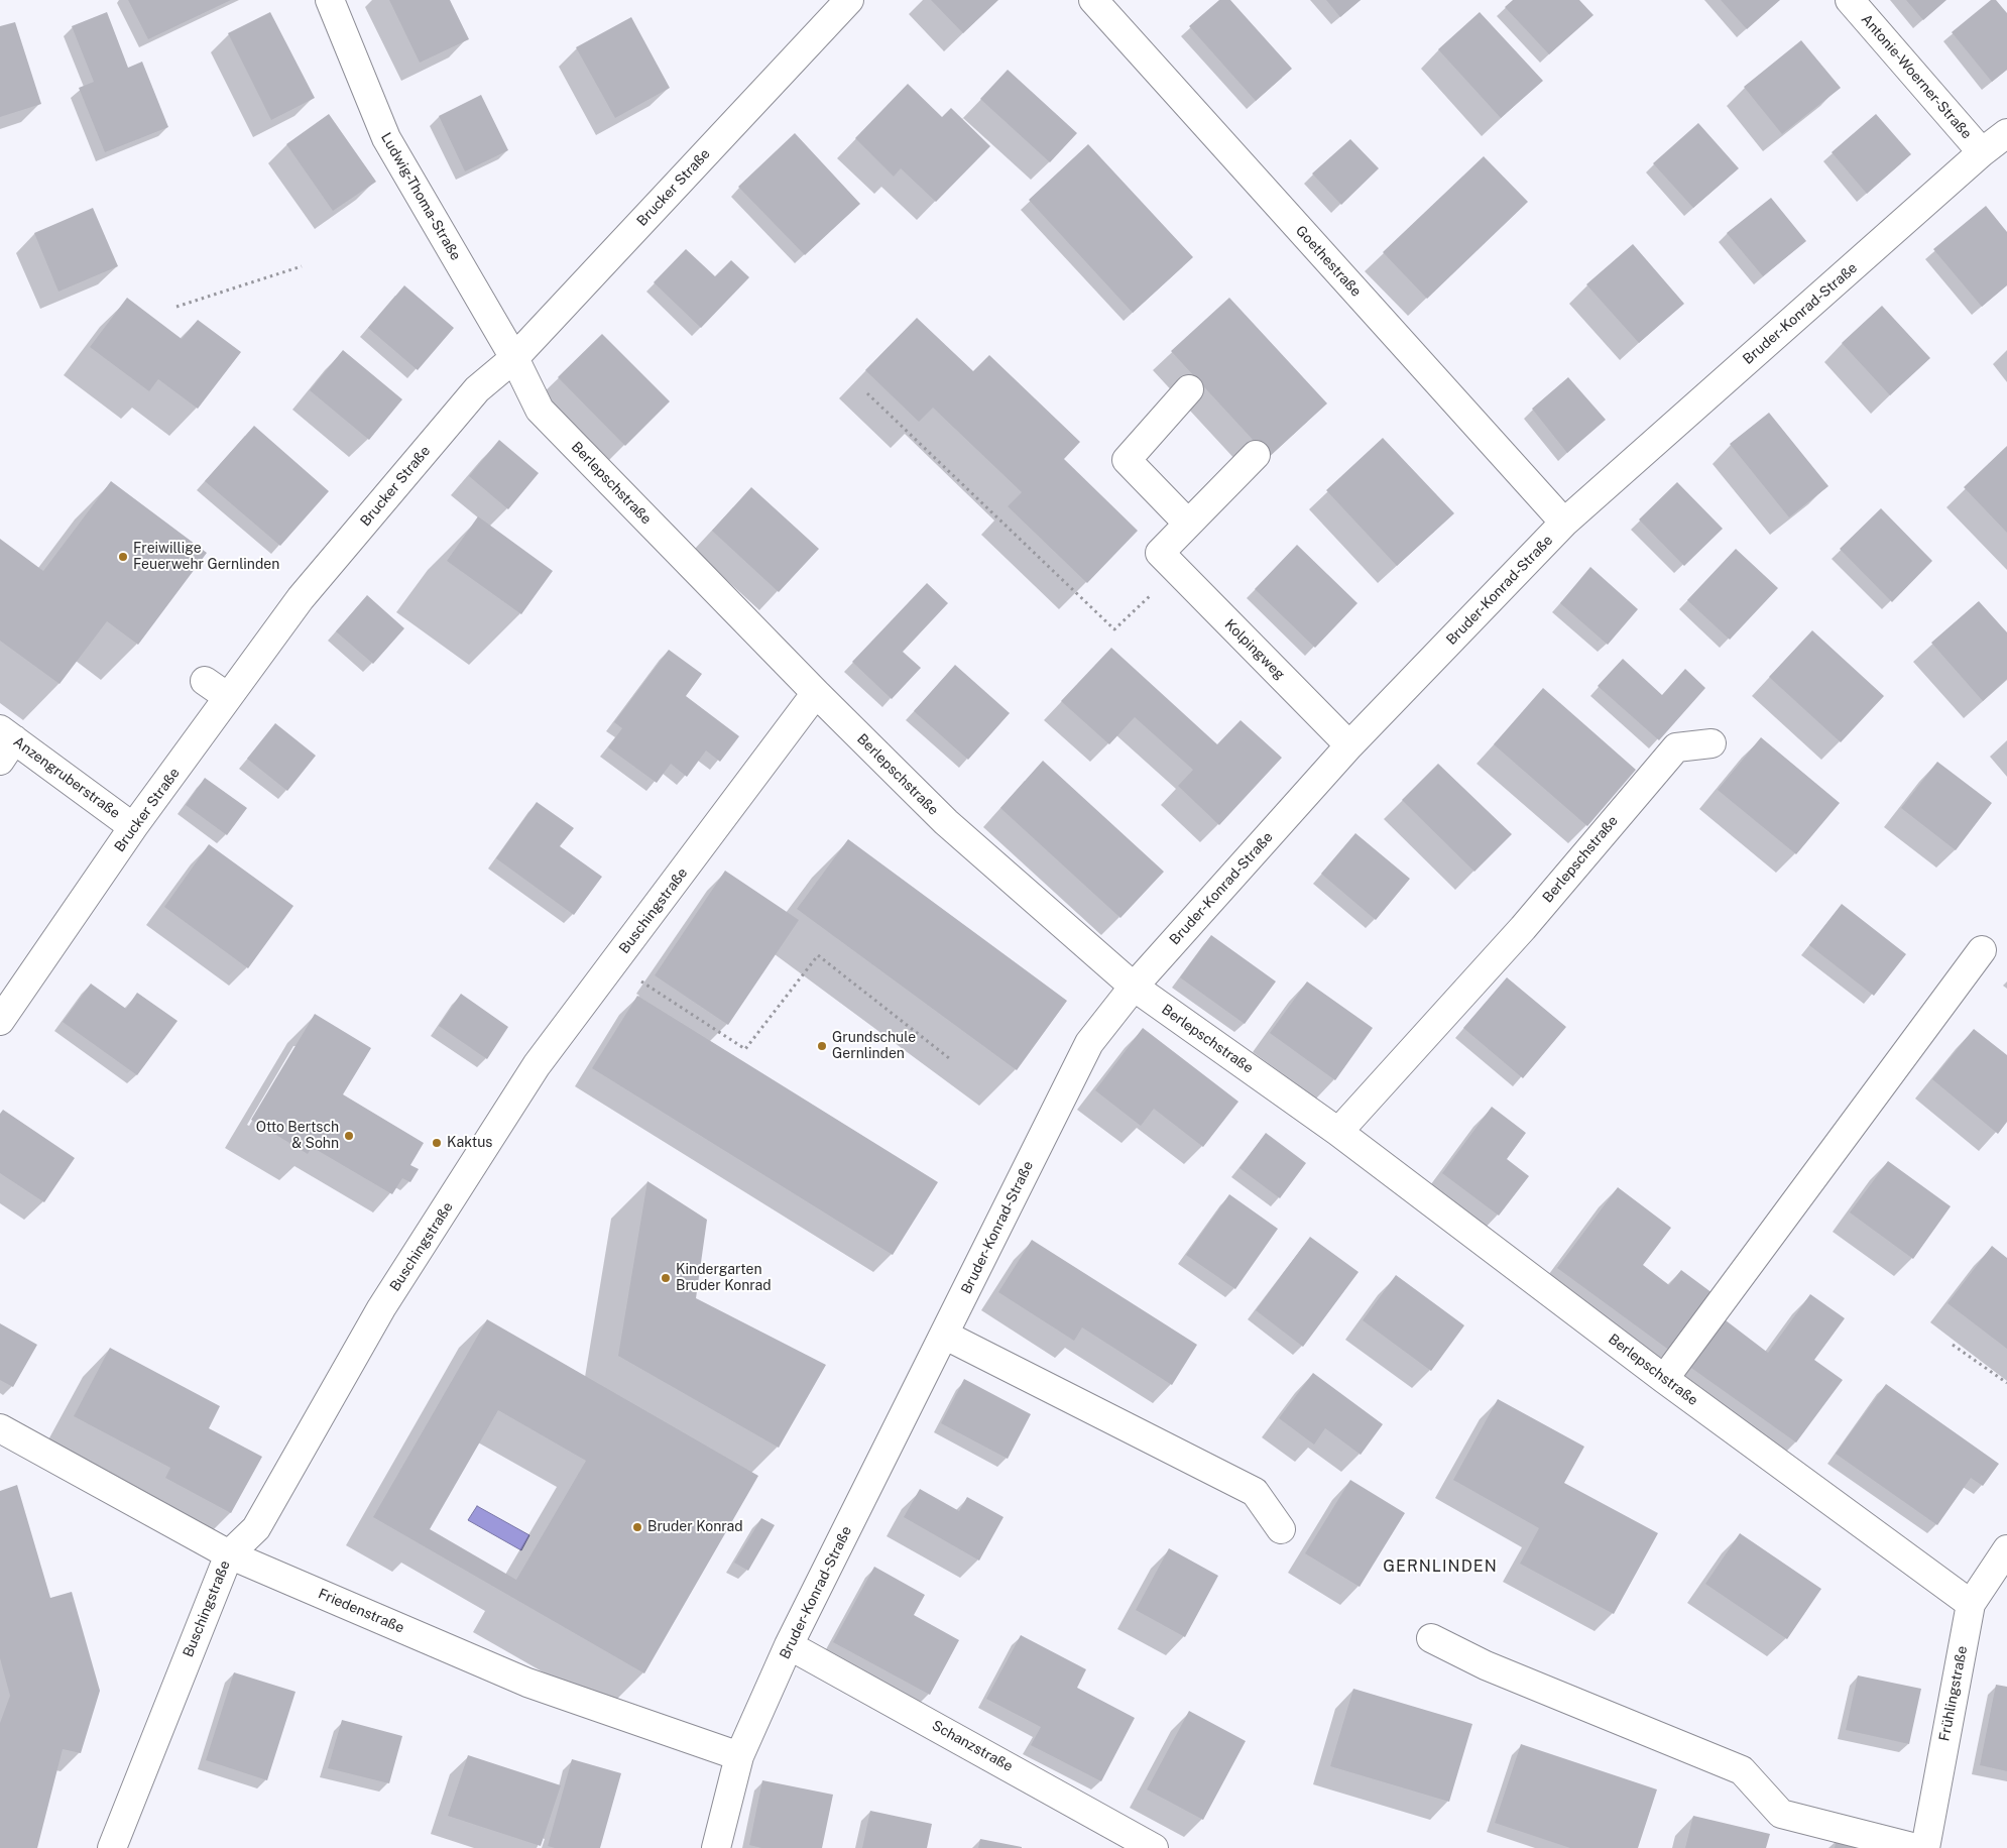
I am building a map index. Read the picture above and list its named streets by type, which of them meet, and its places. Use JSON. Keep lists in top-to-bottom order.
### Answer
{
  "streets": {
    "street": [
      "Antonie-Woerner-Straße",
      "Brucker Straße",
      "Ludwig-Thoma-Straße",
      "Goethestraße",
      "Bruder-Konrad-Straße",
      "Berlepschstraße",
      "Kolpingweg",
      "Anzengruberstraße",
      "Buschingstraße",
      "Friedenstraße",
      "Frühlingstraße",
      "Schanzstraße"
    ]
  },
  "crossings": [
    ["Antonie-Woerner-Straße", "Bruder-Konrad-Straße"],
    ["Brucker Straße", "Ludwig-Thoma-Straße"],
    ["Brucker Straße", "Berlepschstraße"],
    ["Brucker Straße", "Anzengruberstraße"],
    ["Ludwig-Thoma-Straße", "Berlepschstraße"],
    ["Goethestraße", "Bruder-Konrad-Straße"],
    ["Bruder-Konrad-Straße", "Berlepschstraße"],
    ["Bruder-Konrad-Straße", "Kolpingweg"],
    ["Bruder-Konrad-Straße", "Friedenstraße"],
    ["Bruder-Konrad-Straße", "Schanzstraße"],
    ["Berlepschstraße", "Buschingstraße"],
    ["Berlepschstraße", "Frühlingstraße"],
    ["Buschingstraße", "Friedenstraße"]
  ],
  "districts": ["GERNLINDEN"],
  "places": [
    "Freiwillige Feuerwehr Gernlinden",
    "Grundschule Gernlinden",
    "Otto Bertsch & Sohn",
    "Kaktus",
    "Kindergarten Bruder Konrad",
    "Bruder Konrad"
  ]
}
